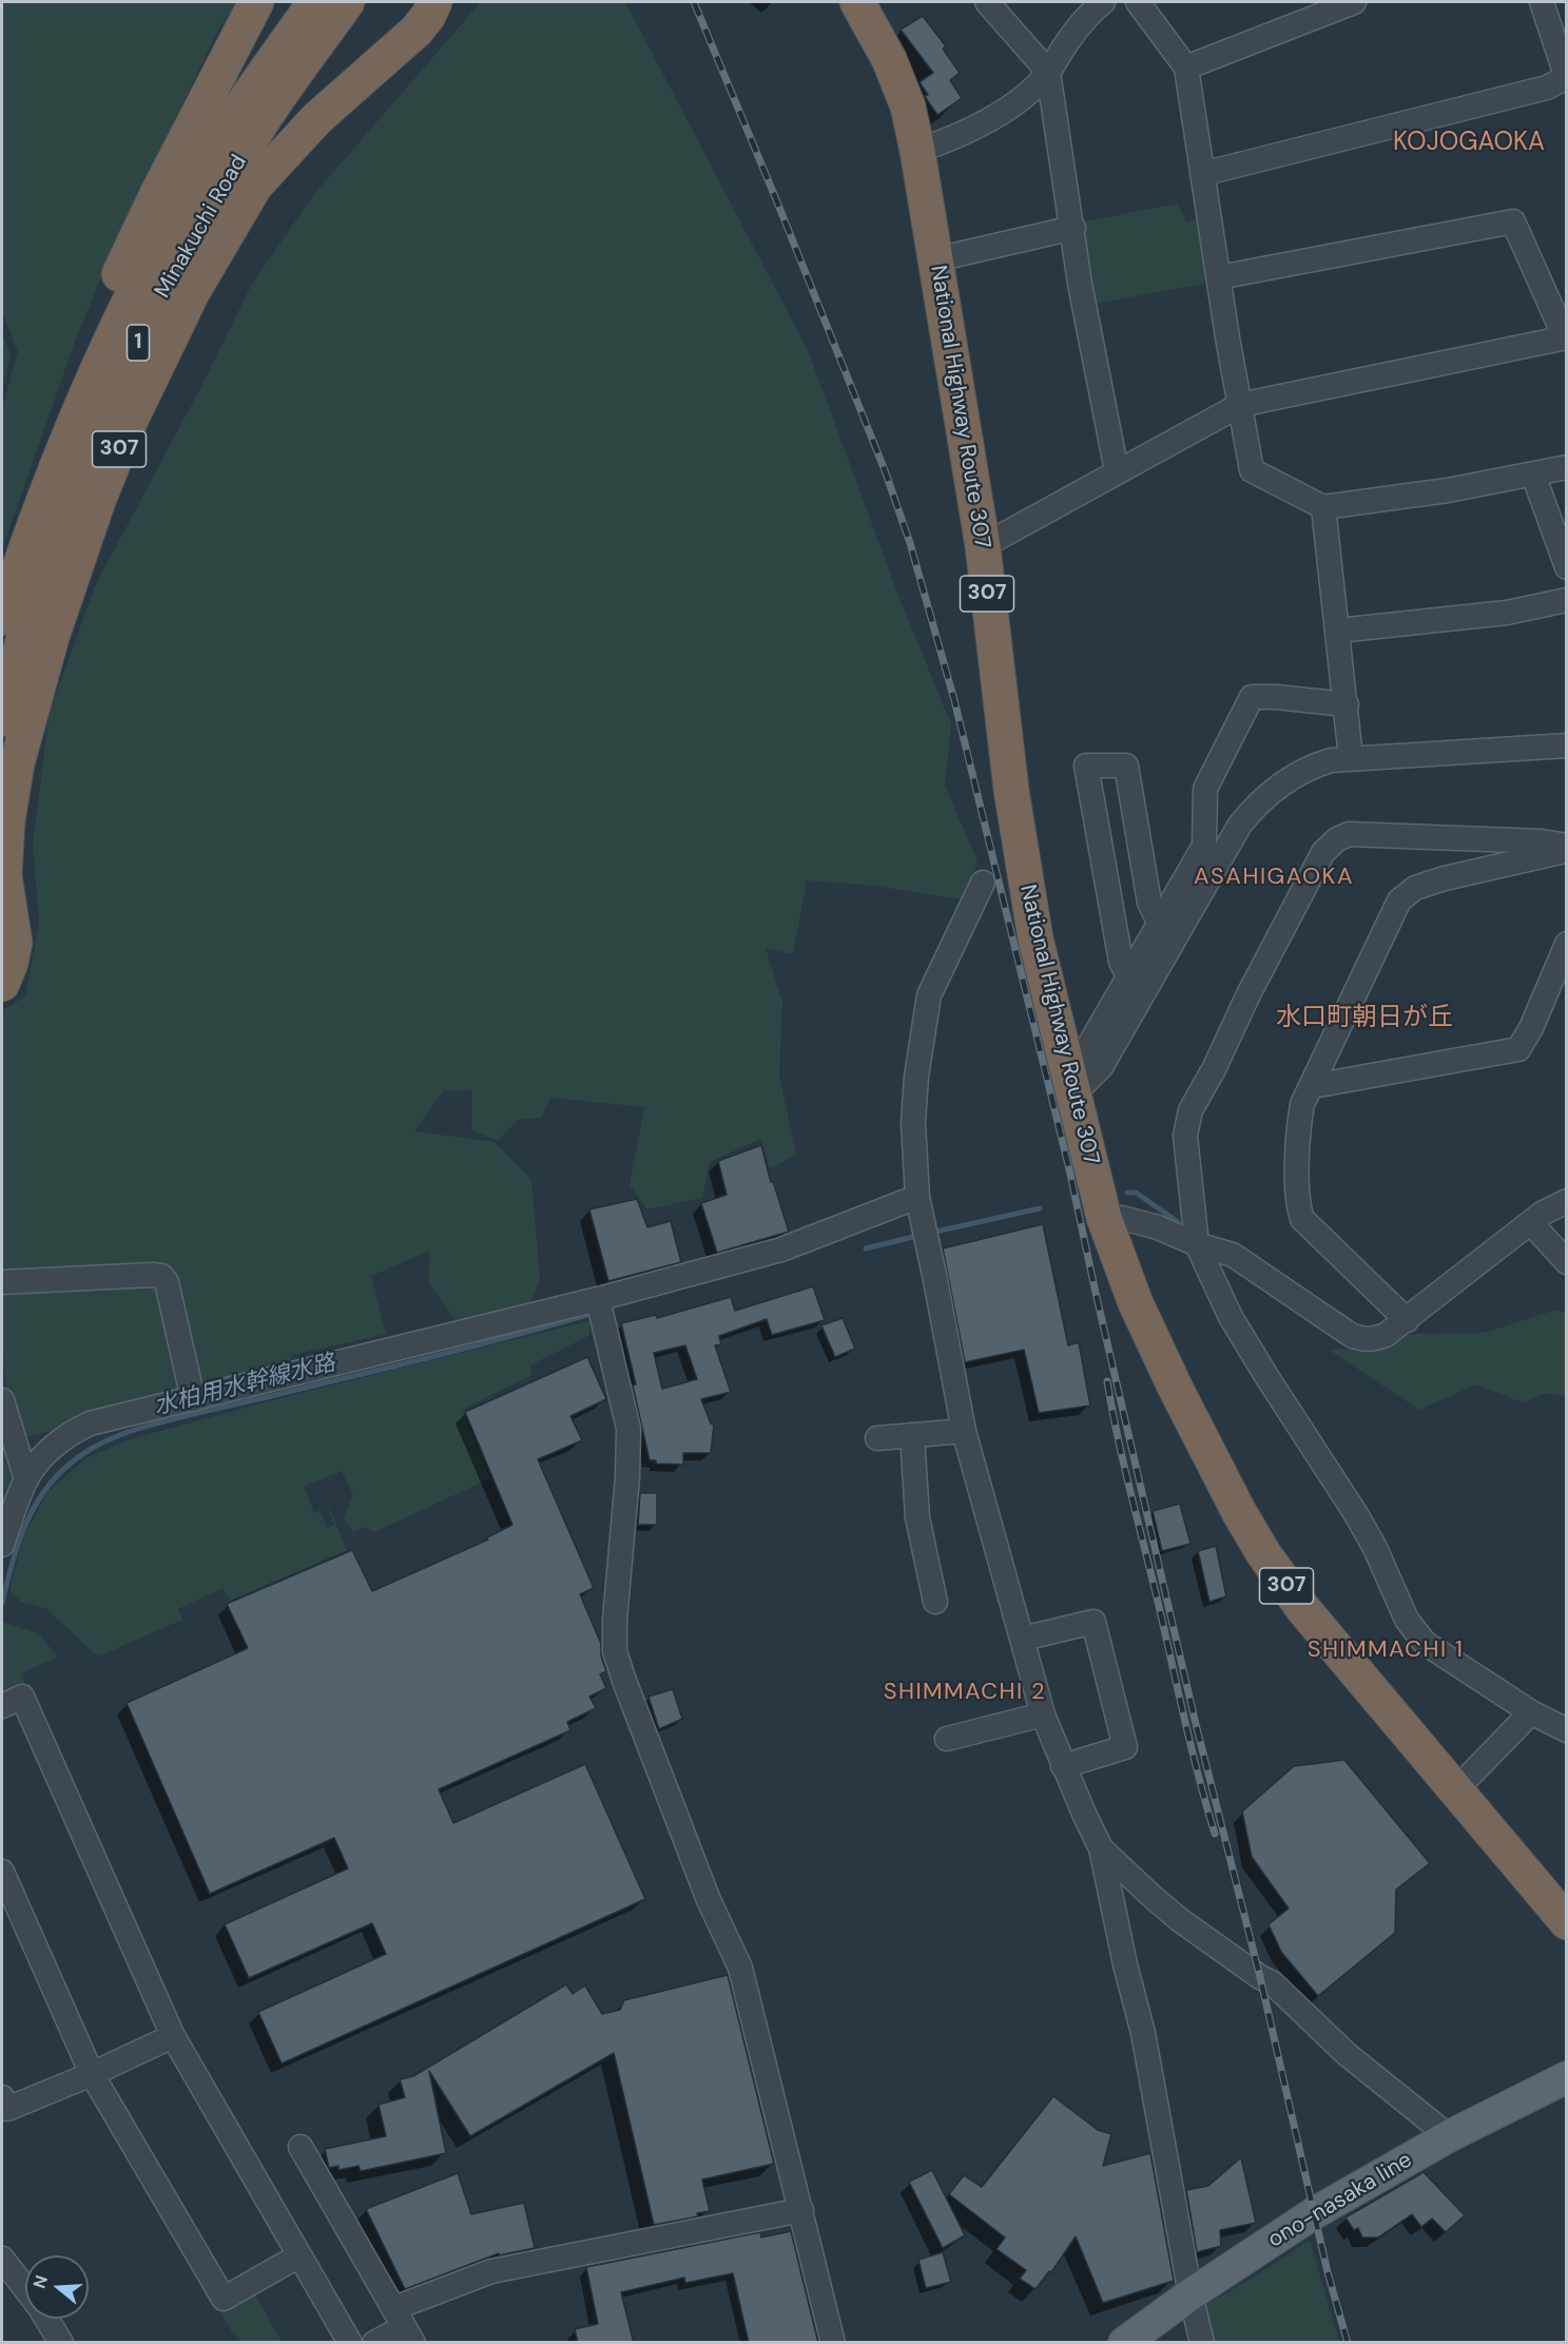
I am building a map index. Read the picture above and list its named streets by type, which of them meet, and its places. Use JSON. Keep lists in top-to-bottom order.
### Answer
{
  "streets": {
    "highway": [
      "Minakuchi Road",
      "1",
      "National Highway Route 307",
      "307"
    ],
    "main road": ["ono-nasaka line"]
  },
  "crossings": [
    ["Minakuchi Road", "307"]
  ],
  "districts": [
    "KOJOGAOKA",
    "ASAHIGAOKA",
    "水口町朝日が丘",
    "SHIMMACHI 1",
    "SHIMMACHI 2"
  ],
  "water": ["水柏用水幹線水路"],
  "north": "left"
}
